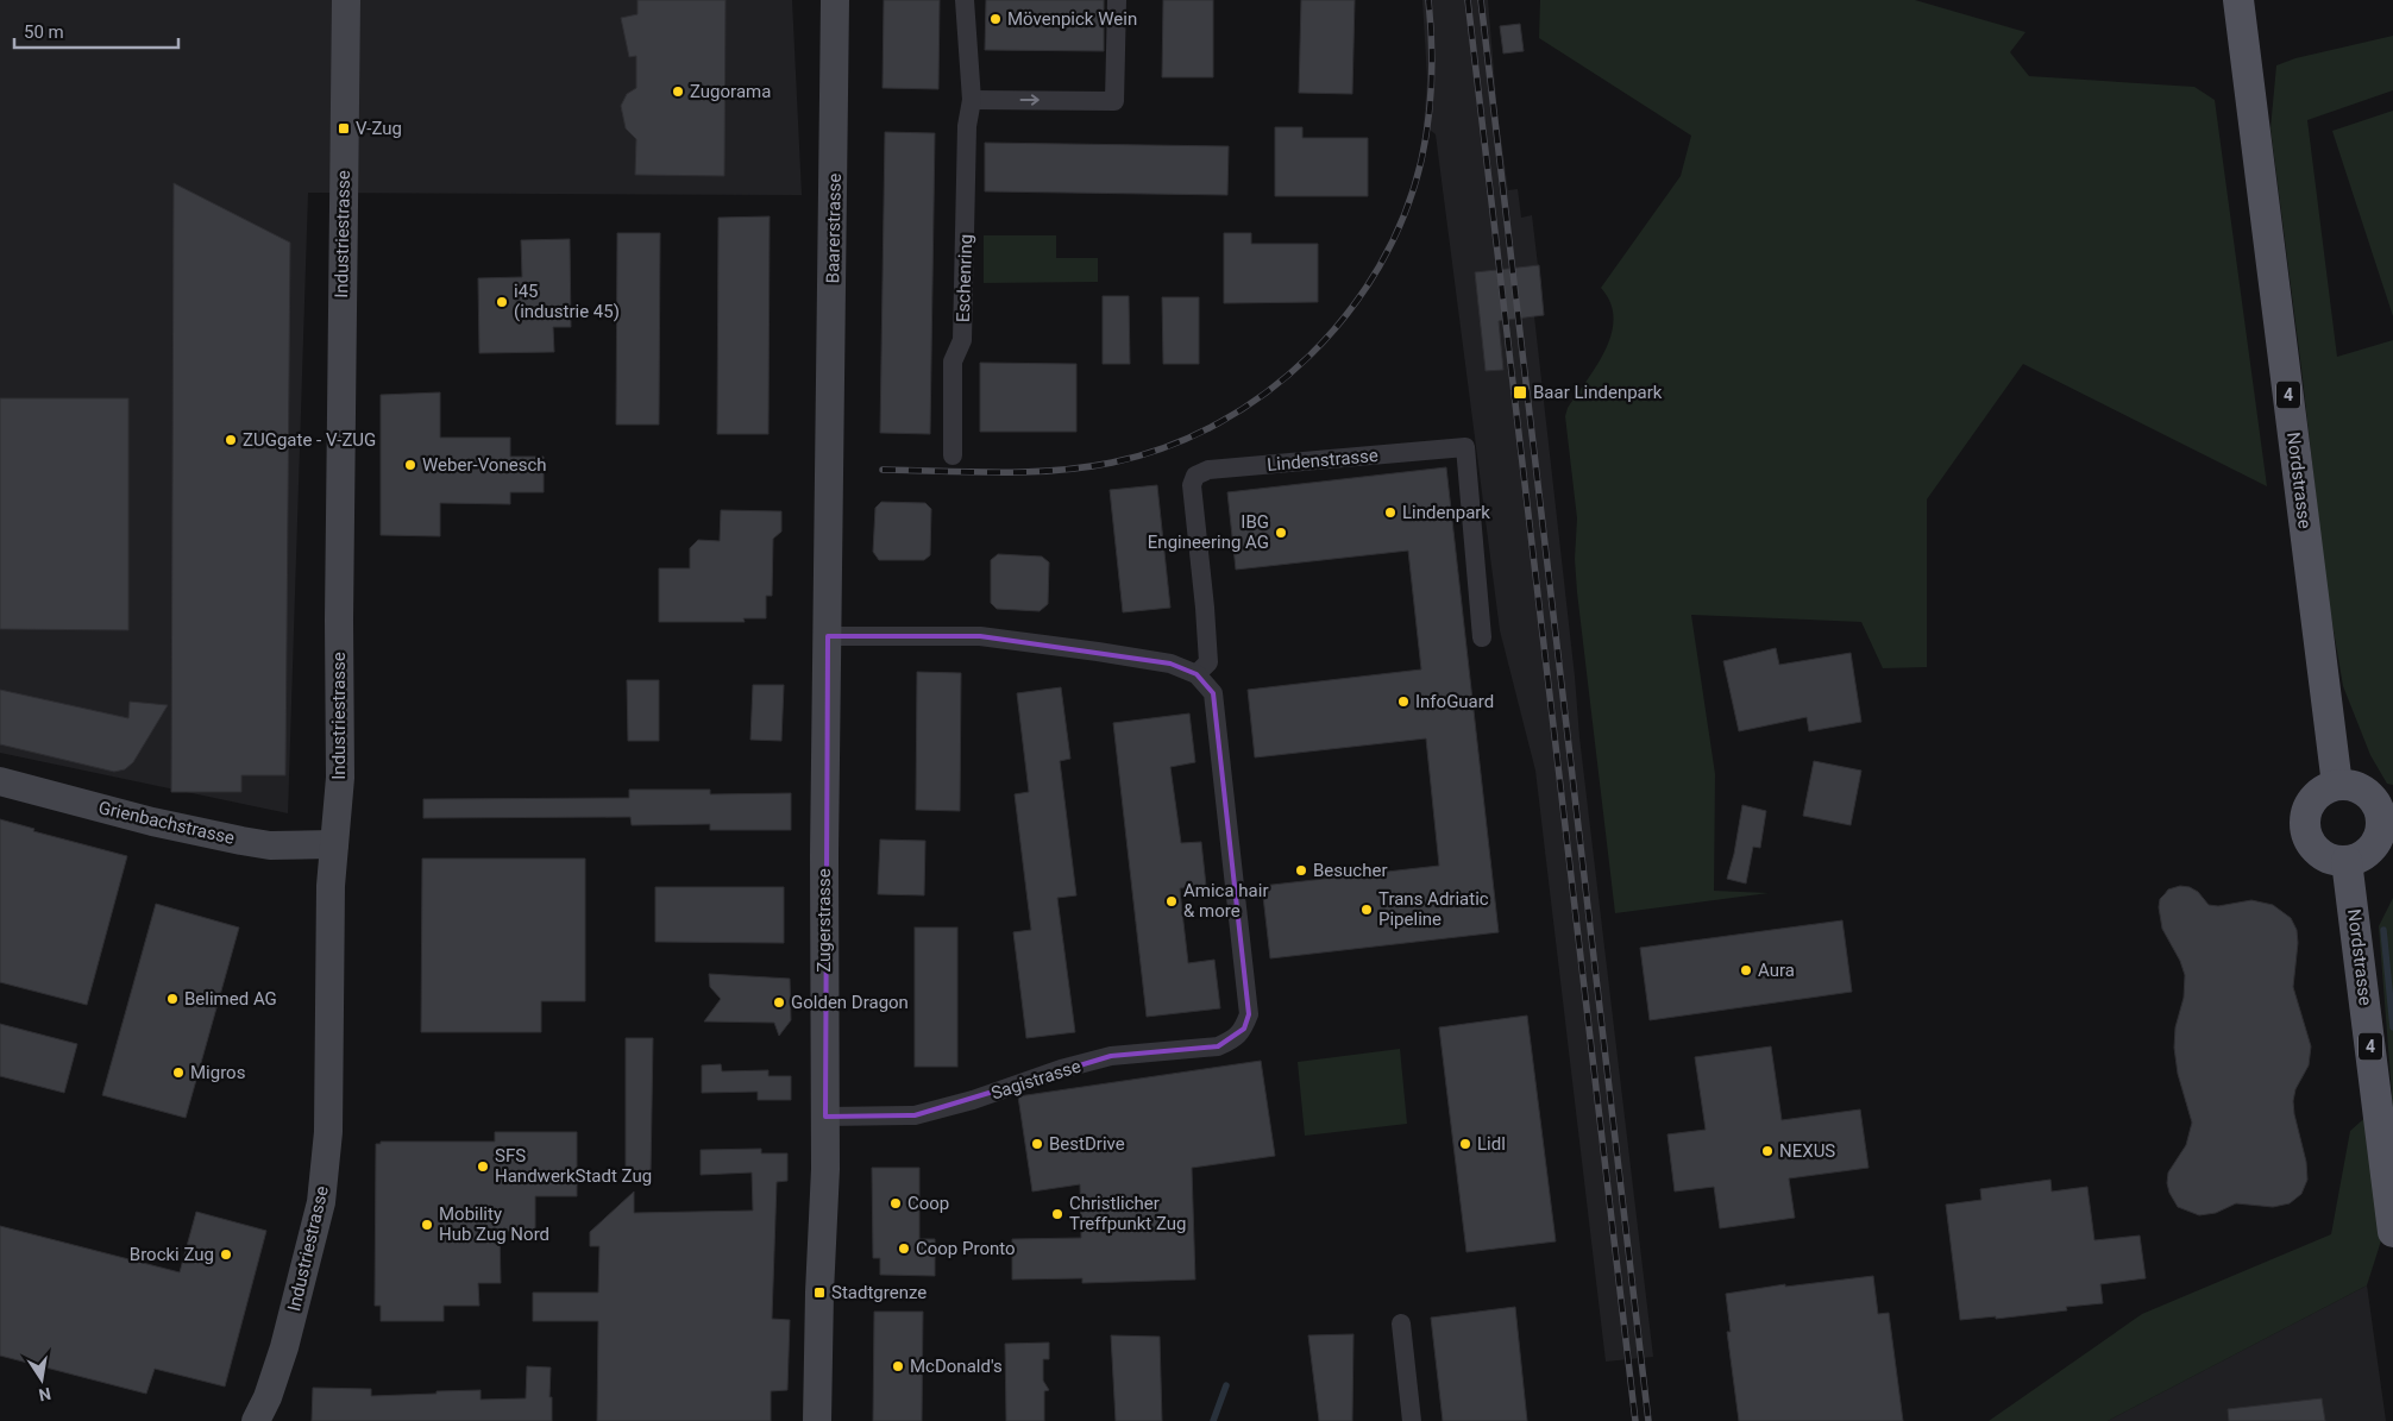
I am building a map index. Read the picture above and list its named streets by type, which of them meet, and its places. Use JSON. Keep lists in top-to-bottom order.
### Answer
{
  "streets": {
    "main road": ["4", "Nordstrasse"],
    "street": [
      "Baarerstrasse",
      "Industriestrasse",
      "Eschenring",
      "Lindenstrasse",
      "Grienbachstrasse",
      "Zugerstrasse",
      "Sagistrasse"
    ]
  },
  "crossings": [
    ["Baarerstrasse", "Zugerstrasse"],
    ["Industriestrasse", "Grienbachstrasse"],
    ["Lindenstrasse", "Sagistrasse"],
    ["Zugerstrasse", "Sagistrasse"]
  ],
  "places": {
    "other": [
      "Mövenpick Wein",
      "Zugorama",
      "i45 (industrie 45)",
      "ZUGgate - V-ZUG",
      "Weber-Vonesch",
      "Lindenpark",
      "IBG Engineering AG",
      "InfoGuard",
      "Besucher",
      "Amica hair & more",
      "Trans Adriatic Pipeline",
      "Aura",
      "Belimed AG",
      "Golden Dragon",
      "Migros",
      "BestDrive",
      "Lidl",
      "NEXUS",
      "SFS HandwerkStadt Zug",
      "Coop",
      "Christlicher Treffpunkt Zug",
      "Mobility Hub Zug Nord",
      "Coop Pronto",
      "Brocki Zug",
      "McDonald's"
    ],
    "transit": ["V-Zug", "Baar Lindenpark", "Stadtgrenze"]
  },
  "scale_bar": "50 m",
  "north": "bottom"
}
